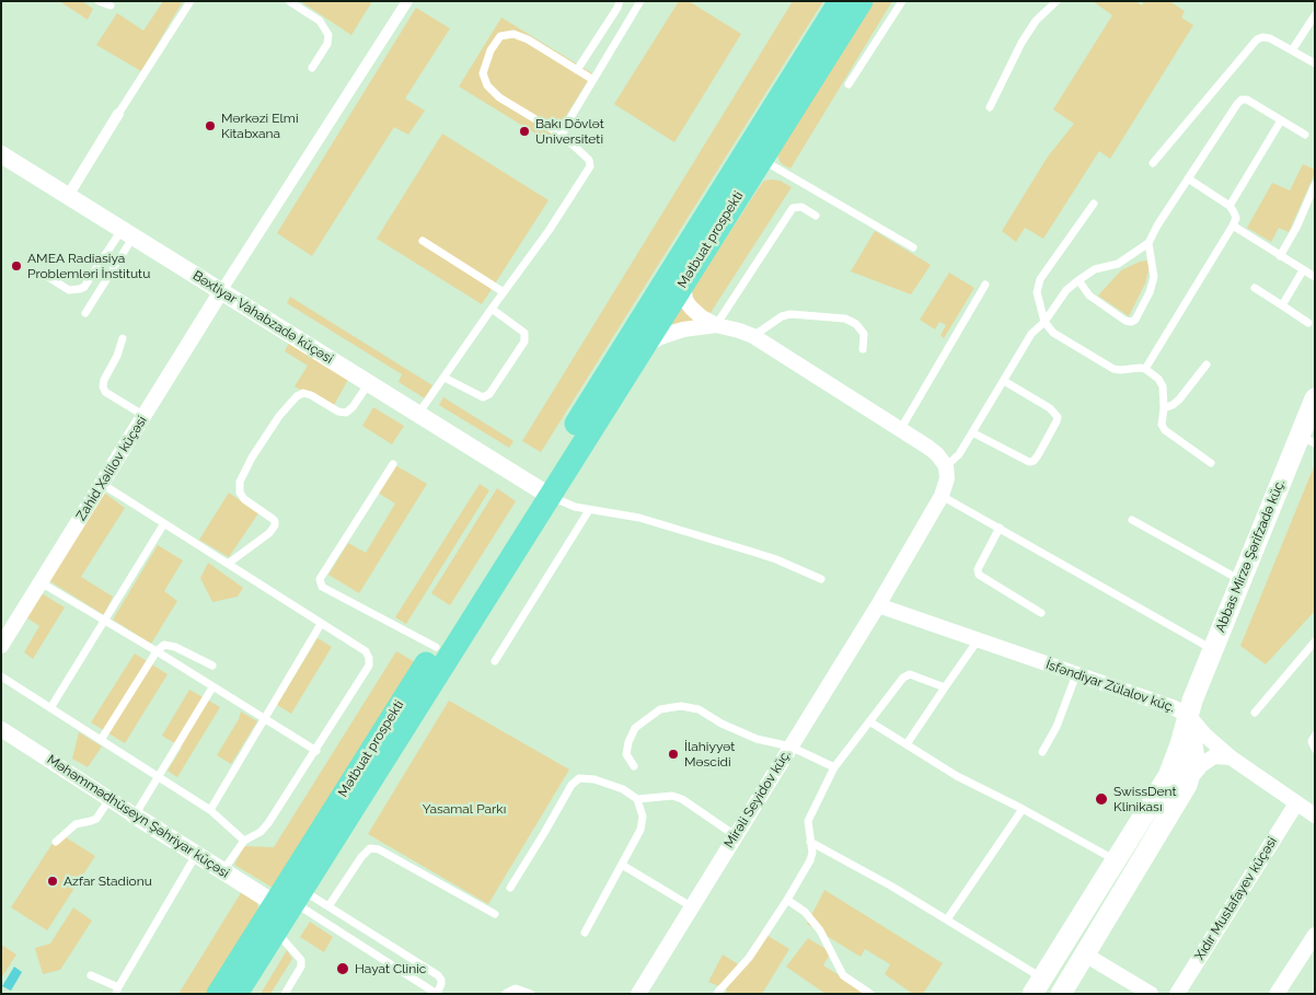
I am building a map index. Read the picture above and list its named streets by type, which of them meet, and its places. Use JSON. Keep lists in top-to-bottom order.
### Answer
{
  "streets": {
    "main road": ["Mətbuat prospekti", "Abbas Mirzə Şərifzadə küç."],
    "street": [
      "Bəxtiyar Vahabzadə küçəsi",
      "Zahid Xəlilov küçəsi",
      "İsfəndiyar Zülalov küç.",
      "Mirəli Seyidov küç.",
      "Məhəmmədhüseyn Şəhriyar küçəsi",
      "Xıdır Mustafayev küçəsi"
    ]
  },
  "crossings": [
    ["Mətbuat prospekti", "Bəxtiyar Vahabzadə küçəsi"],
    ["Mətbuat prospekti", "Məhəmmədhüseyn Şəhriyar küçəsi"],
    ["Bəxtiyar Vahabzadə küçəsi", "Zahid Xəlilov küçəsi"],
    ["Abbas Mirzə Şərifzadə küç.", "İsfəndiyar Zülalov küç."],
    ["İsfəndiyar Zülalov küç.", "Mirəli Seyidov küç."],
    ["İsfəndiyar Zülalov küç.", "Xıdır Mustafayev küçəsi"]
  ],
  "parks": ["Yasamal Parkı"],
  "places": [
    "Mərkəzi Elmi Kitabxana",
    "Bakı Dövlət Universiteti",
    "AMEA Radiasiya Problemləri İnstitutu",
    "İlahiyyət Məscidi",
    "SwissDent Klinikası",
    "Azfar Stadionu",
    "Hayat Clinic"
  ]
}
